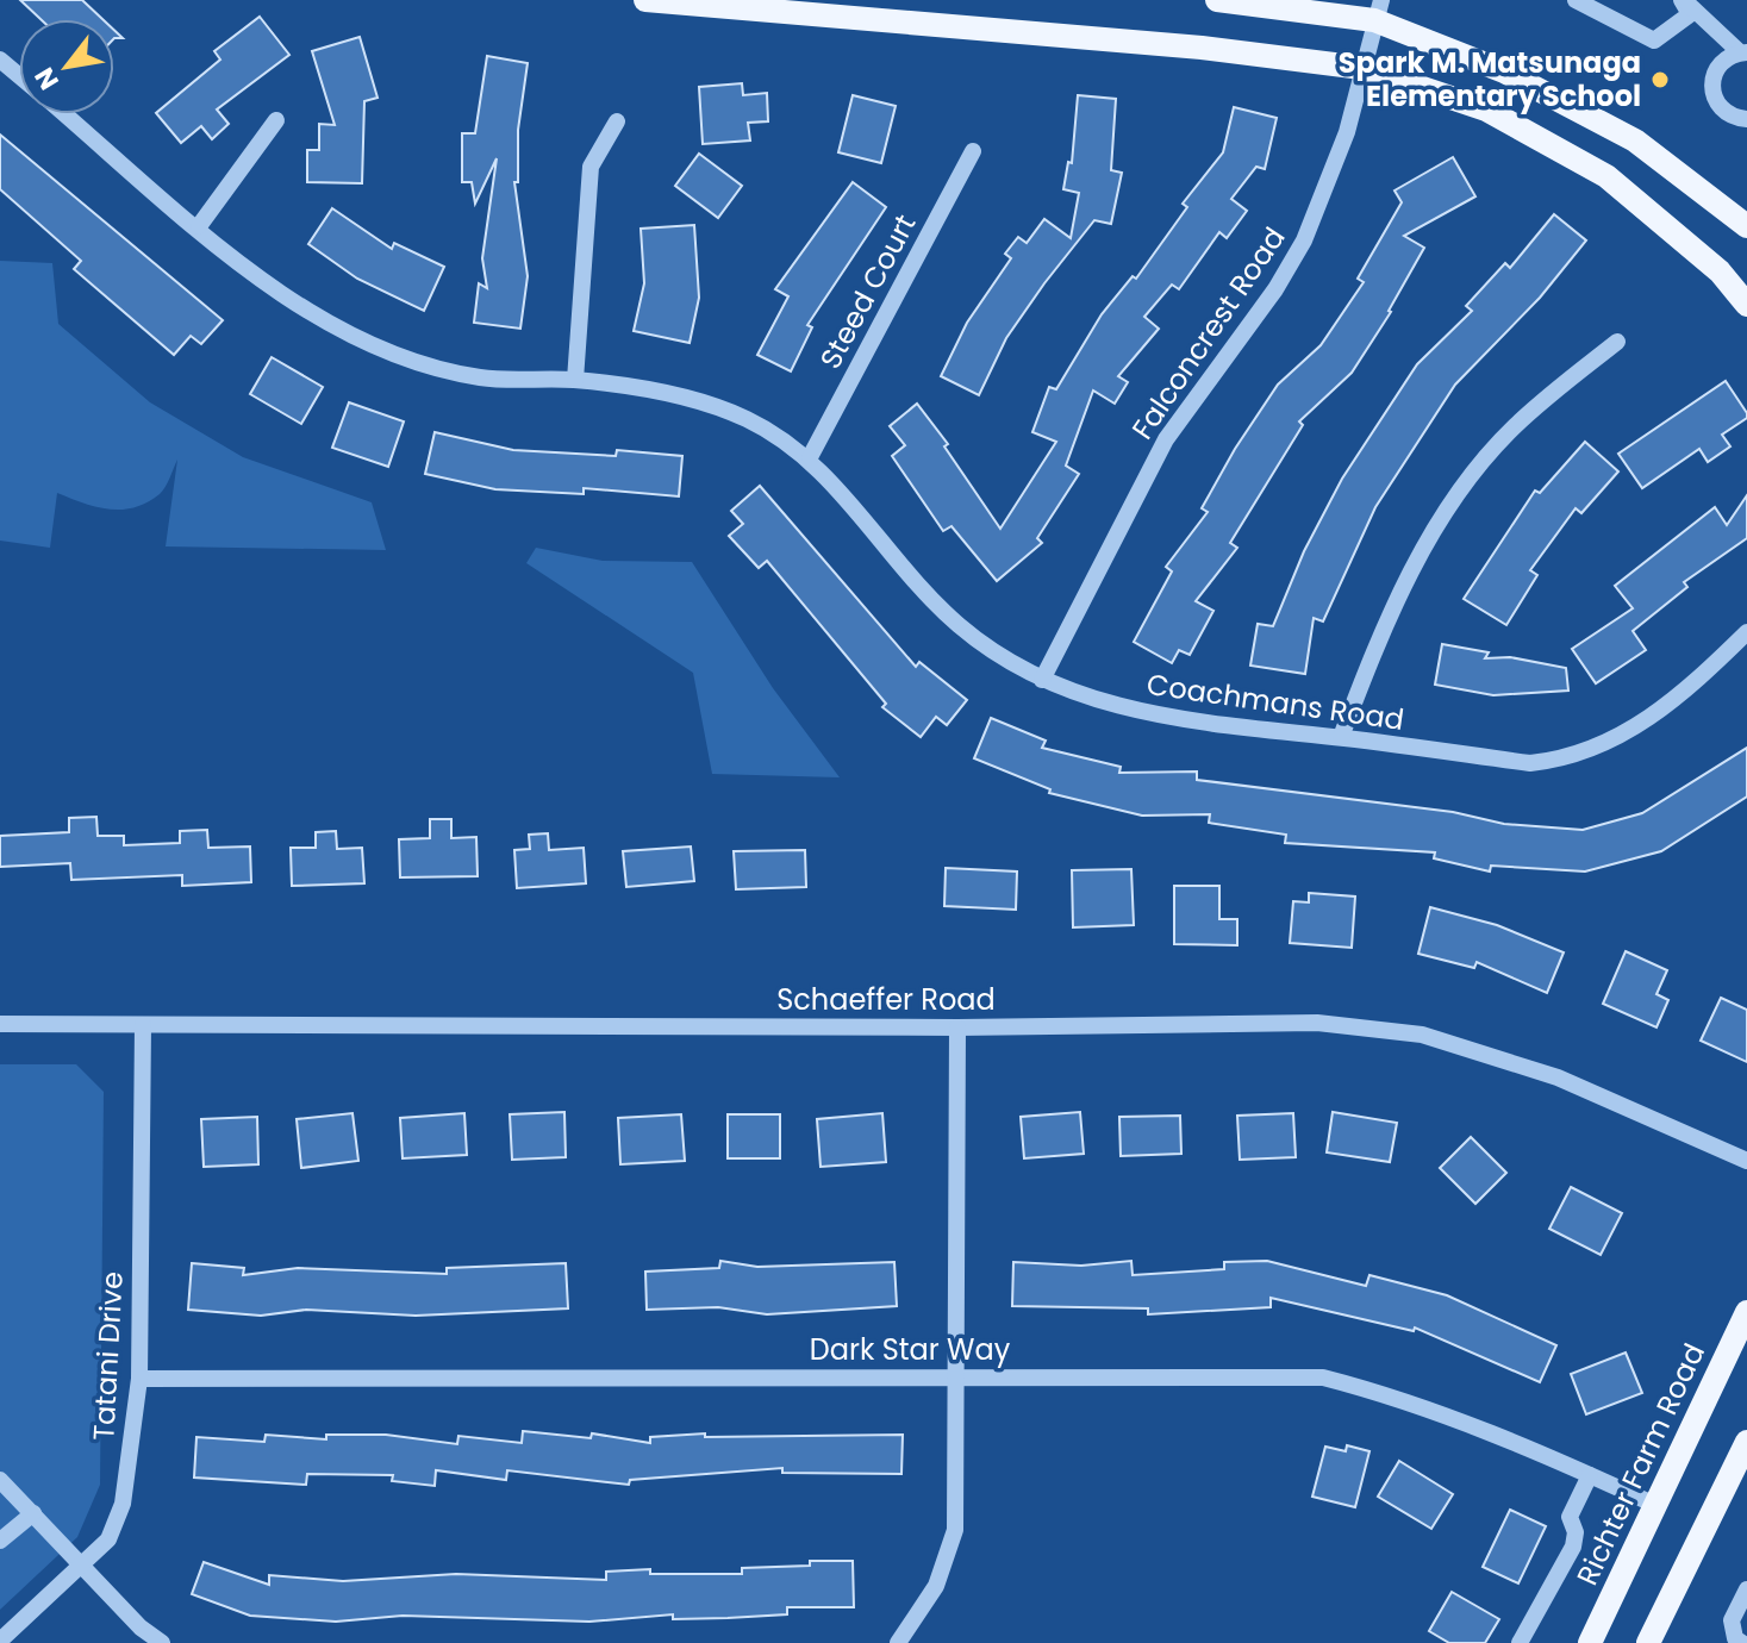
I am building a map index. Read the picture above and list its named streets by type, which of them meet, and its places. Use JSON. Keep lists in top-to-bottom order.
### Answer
{
  "streets": {
    "main road": ["Richter Farm Road"],
    "street": [
      "Steed Court",
      "Falconcrest Road",
      "Coachmans Road",
      "Schaeffer Road",
      "Dark Star Way",
      "Tatani Drive"
    ]
  },
  "crossings": [
    ["Steed Court", "Coachmans Road"],
    ["Falconcrest Road", "Coachmans Road"],
    ["Schaeffer Road", "Tatani Drive"],
    ["Dark Star Way", "Tatani Drive"],
    ["Dark Star Way", "Richter Farm Road"]
  ],
  "places": ["Spark M. Matsunaga Elementary School"],
  "north": "bottom left"
}
